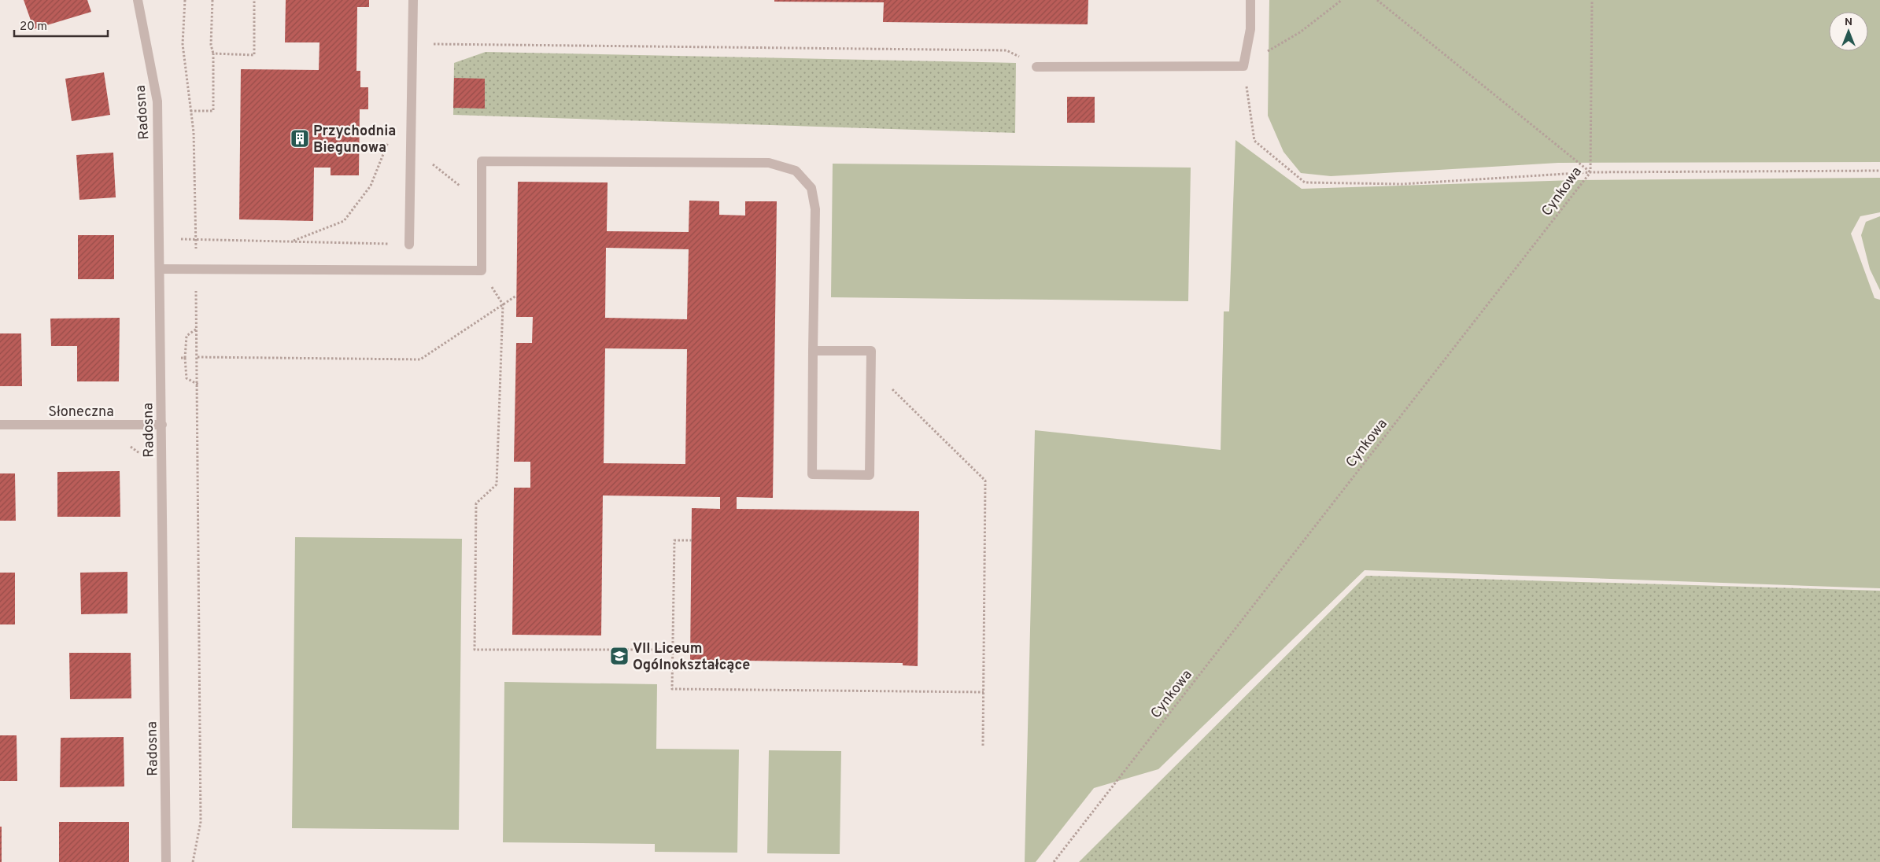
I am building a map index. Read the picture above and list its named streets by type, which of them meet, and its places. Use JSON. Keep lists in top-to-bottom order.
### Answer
{
  "streets": {
    "street": ["Radosna", "Słoneczna"],
    "path": ["Cynkowa"]
  },
  "crossings": [
    ["Radosna", "Słoneczna"]
  ],
  "places": {
    "building": ["Przychodnia Biegunowa"],
    "school or university": ["VII Liceum Ogólnokształcące"]
  },
  "scale_bar": "20 m",
  "north": "top"
}
